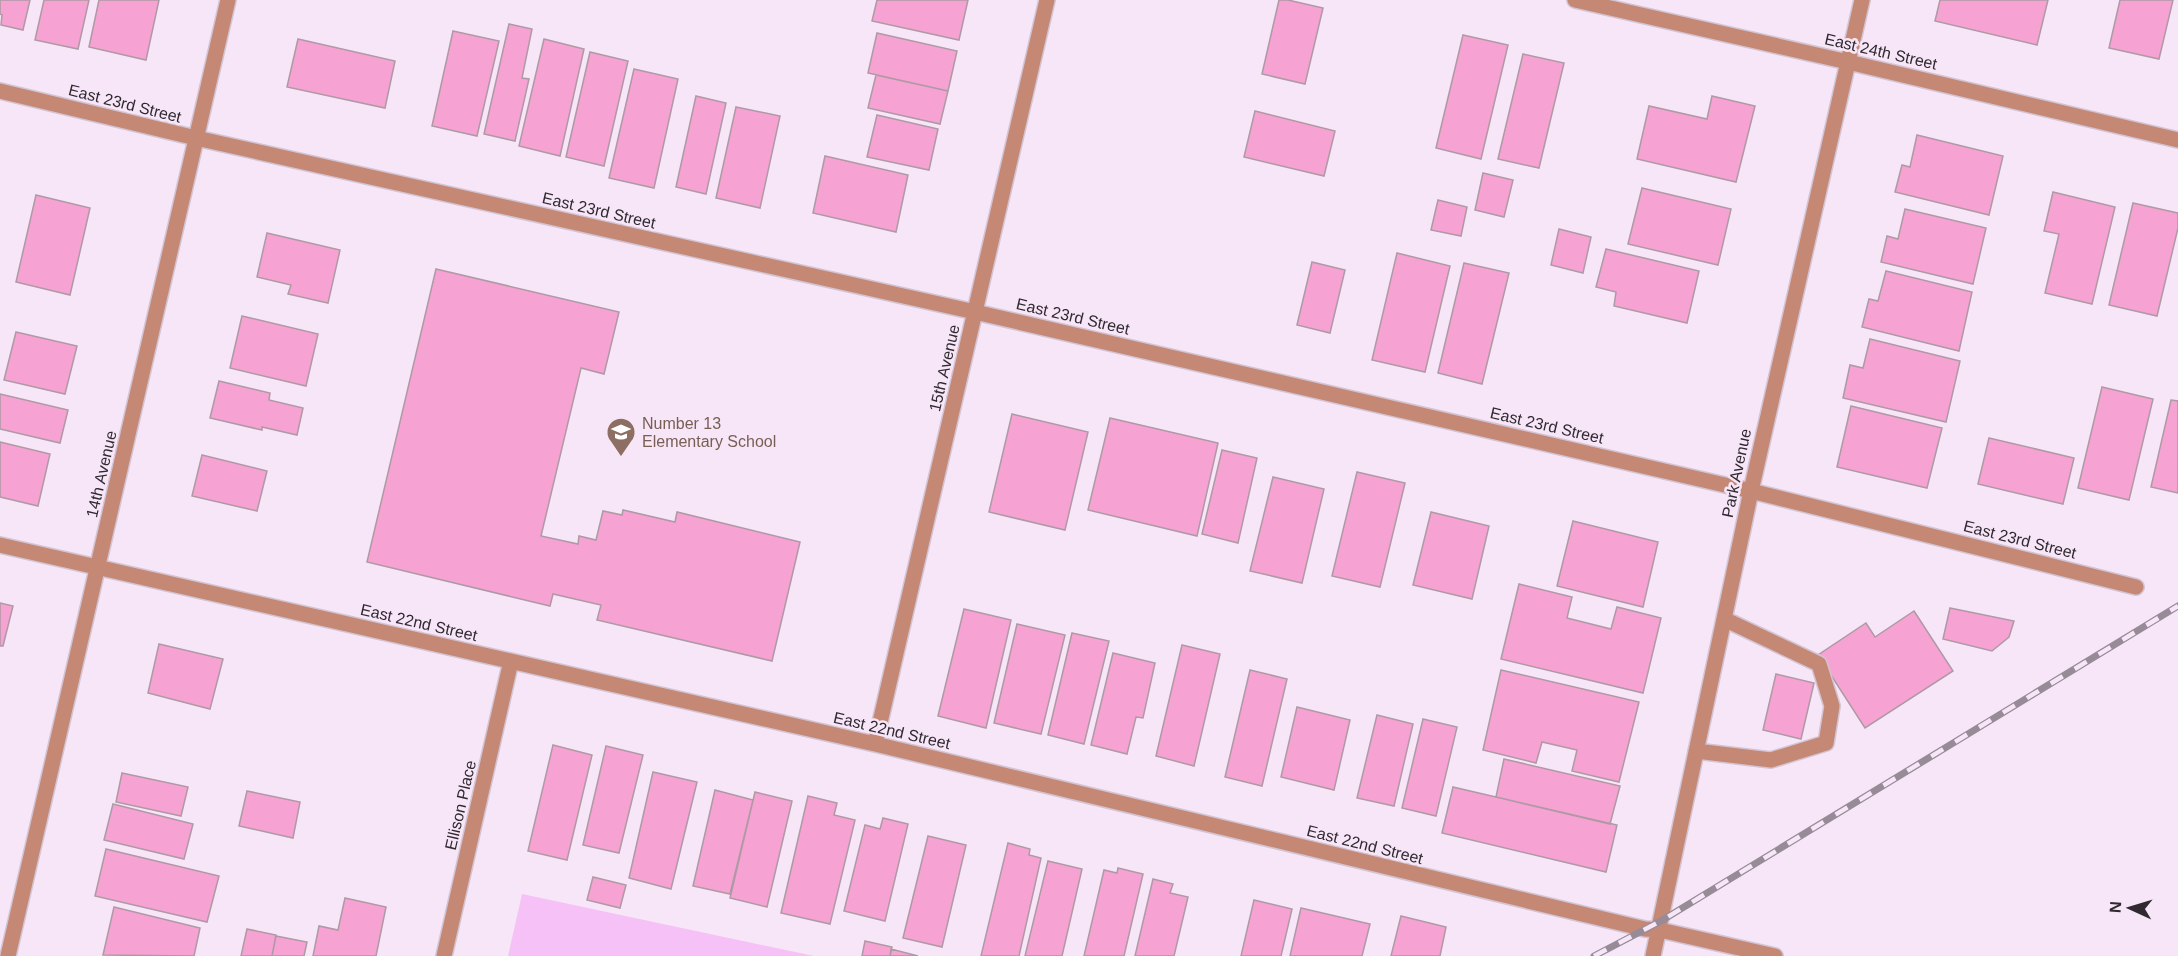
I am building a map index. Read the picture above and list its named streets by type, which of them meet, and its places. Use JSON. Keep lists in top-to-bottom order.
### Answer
{
  "streets": {
    "street": [
      "East 24th Street",
      "East 23rd Street",
      "15th Avenue",
      "Park Avenue",
      "14th Avenue",
      "East 22nd Street",
      "Ellison Place"
    ]
  },
  "crossings": [
    ["East 24th Street", "Park Avenue"],
    ["East 23rd Street", "15th Avenue"],
    ["East 23rd Street", "Park Avenue"],
    ["East 23rd Street", "14th Avenue"],
    ["15th Avenue", "East 22nd Street"],
    ["Park Avenue", "East 22nd Street"],
    ["14th Avenue", "East 22nd Street"],
    ["East 22nd Street", "Ellison Place"]
  ],
  "places": {
    "school or university": ["Number 13 Elementary School"]
  },
  "north": "left"
}
